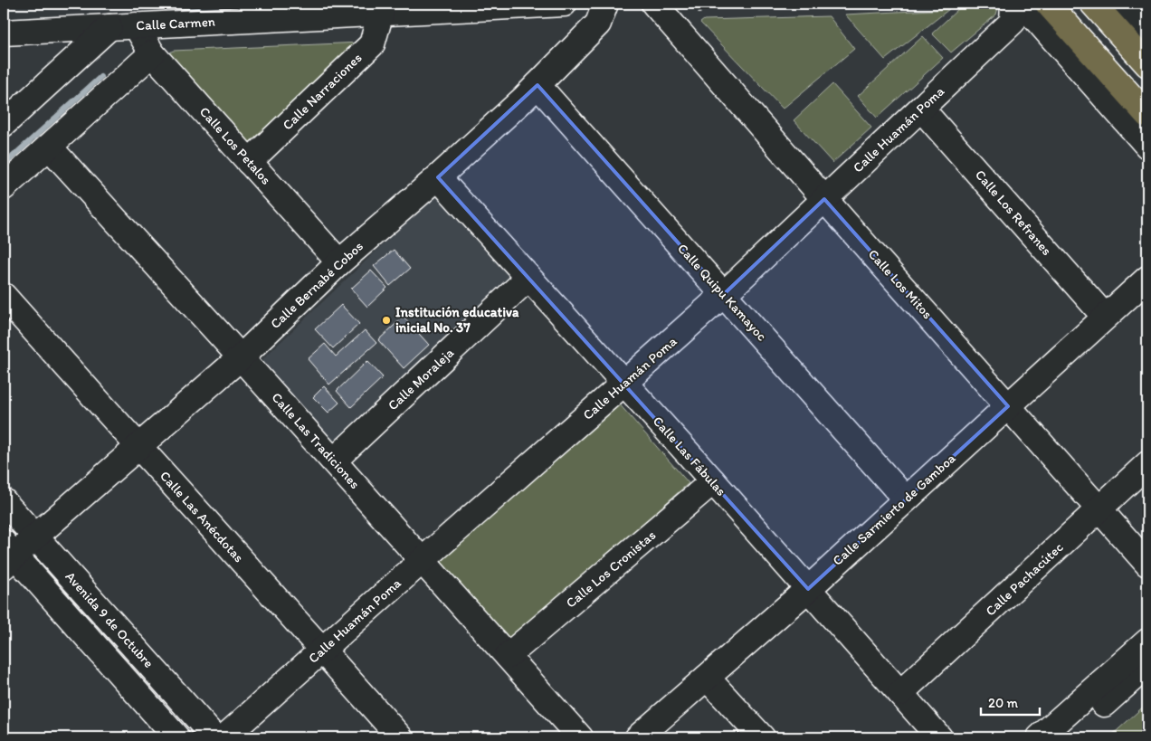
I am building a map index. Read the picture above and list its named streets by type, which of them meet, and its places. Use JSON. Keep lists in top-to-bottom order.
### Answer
{
  "streets": {
    "street": [
      "Calle Carmen",
      "Calle Narraciones",
      "Calle Huamán Poma",
      "Calle Los Petalos",
      "Calle Los Refranes",
      "Calle Los Mitos",
      "Calle Bernabé Cobos",
      "Calle Quipu Kamayoc",
      "Calle Moraleja",
      "Calle Las Tradiciones",
      "Calle Las Fábulas",
      "Calle Sarmierto de Gamboa",
      "Calle Las Anécdotas",
      "Calle Los Cronistas",
      "Calle Pachacútec",
      "Avenida 9 de Octubre"
    ]
  },
  "crossings": [
    ["Calle Carmen", "Calle Narraciones"],
    ["Calle Carmen", "Calle Los Petalos"],
    ["Calle Narraciones", "Calle Los Petalos"],
    ["Calle Huamán Poma", "Calle Los Refranes"],
    ["Calle Huamán Poma", "Calle Los Mitos"],
    ["Calle Huamán Poma", "Calle Quipu Kamayoc"],
    ["Calle Huamán Poma", "Calle Las Tradiciones"],
    ["Calle Huamán Poma", "Calle Las Fábulas"],
    ["Calle Huamán Poma", "Calle Las Anécdotas"],
    ["Calle Los Petalos", "Calle Bernabé Cobos"],
    ["Calle Los Refranes", "Calle Sarmierto de Gamboa"],
    ["Calle Los Mitos", "Calle Sarmierto de Gamboa"],
    ["Calle Los Mitos", "Calle Pachacútec"],
    ["Calle Bernabé Cobos", "Calle Quipu Kamayoc"],
    ["Calle Bernabé Cobos", "Calle Las Tradiciones"],
    ["Calle Bernabé Cobos", "Calle Las Fábulas"],
    ["Calle Bernabé Cobos", "Calle Las Anécdotas"],
    ["Calle Bernabé Cobos", "Avenida 9 de Octubre"],
    ["Calle Quipu Kamayoc", "Calle Sarmierto de Gamboa"],
    ["Calle Moraleja", "Calle Las Tradiciones"],
    ["Calle Moraleja", "Calle Las Fábulas"],
    ["Calle Las Tradiciones", "Calle Los Cronistas"],
    ["Calle Las Fábulas", "Calle Sarmierto de Gamboa"],
    ["Calle Las Fábulas", "Calle Los Cronistas"],
    ["Calle Las Fábulas", "Calle Pachacútec"]
  ],
  "places": ["Institución educativa inicial No. 37"],
  "scale_bar": "20 m"
}
